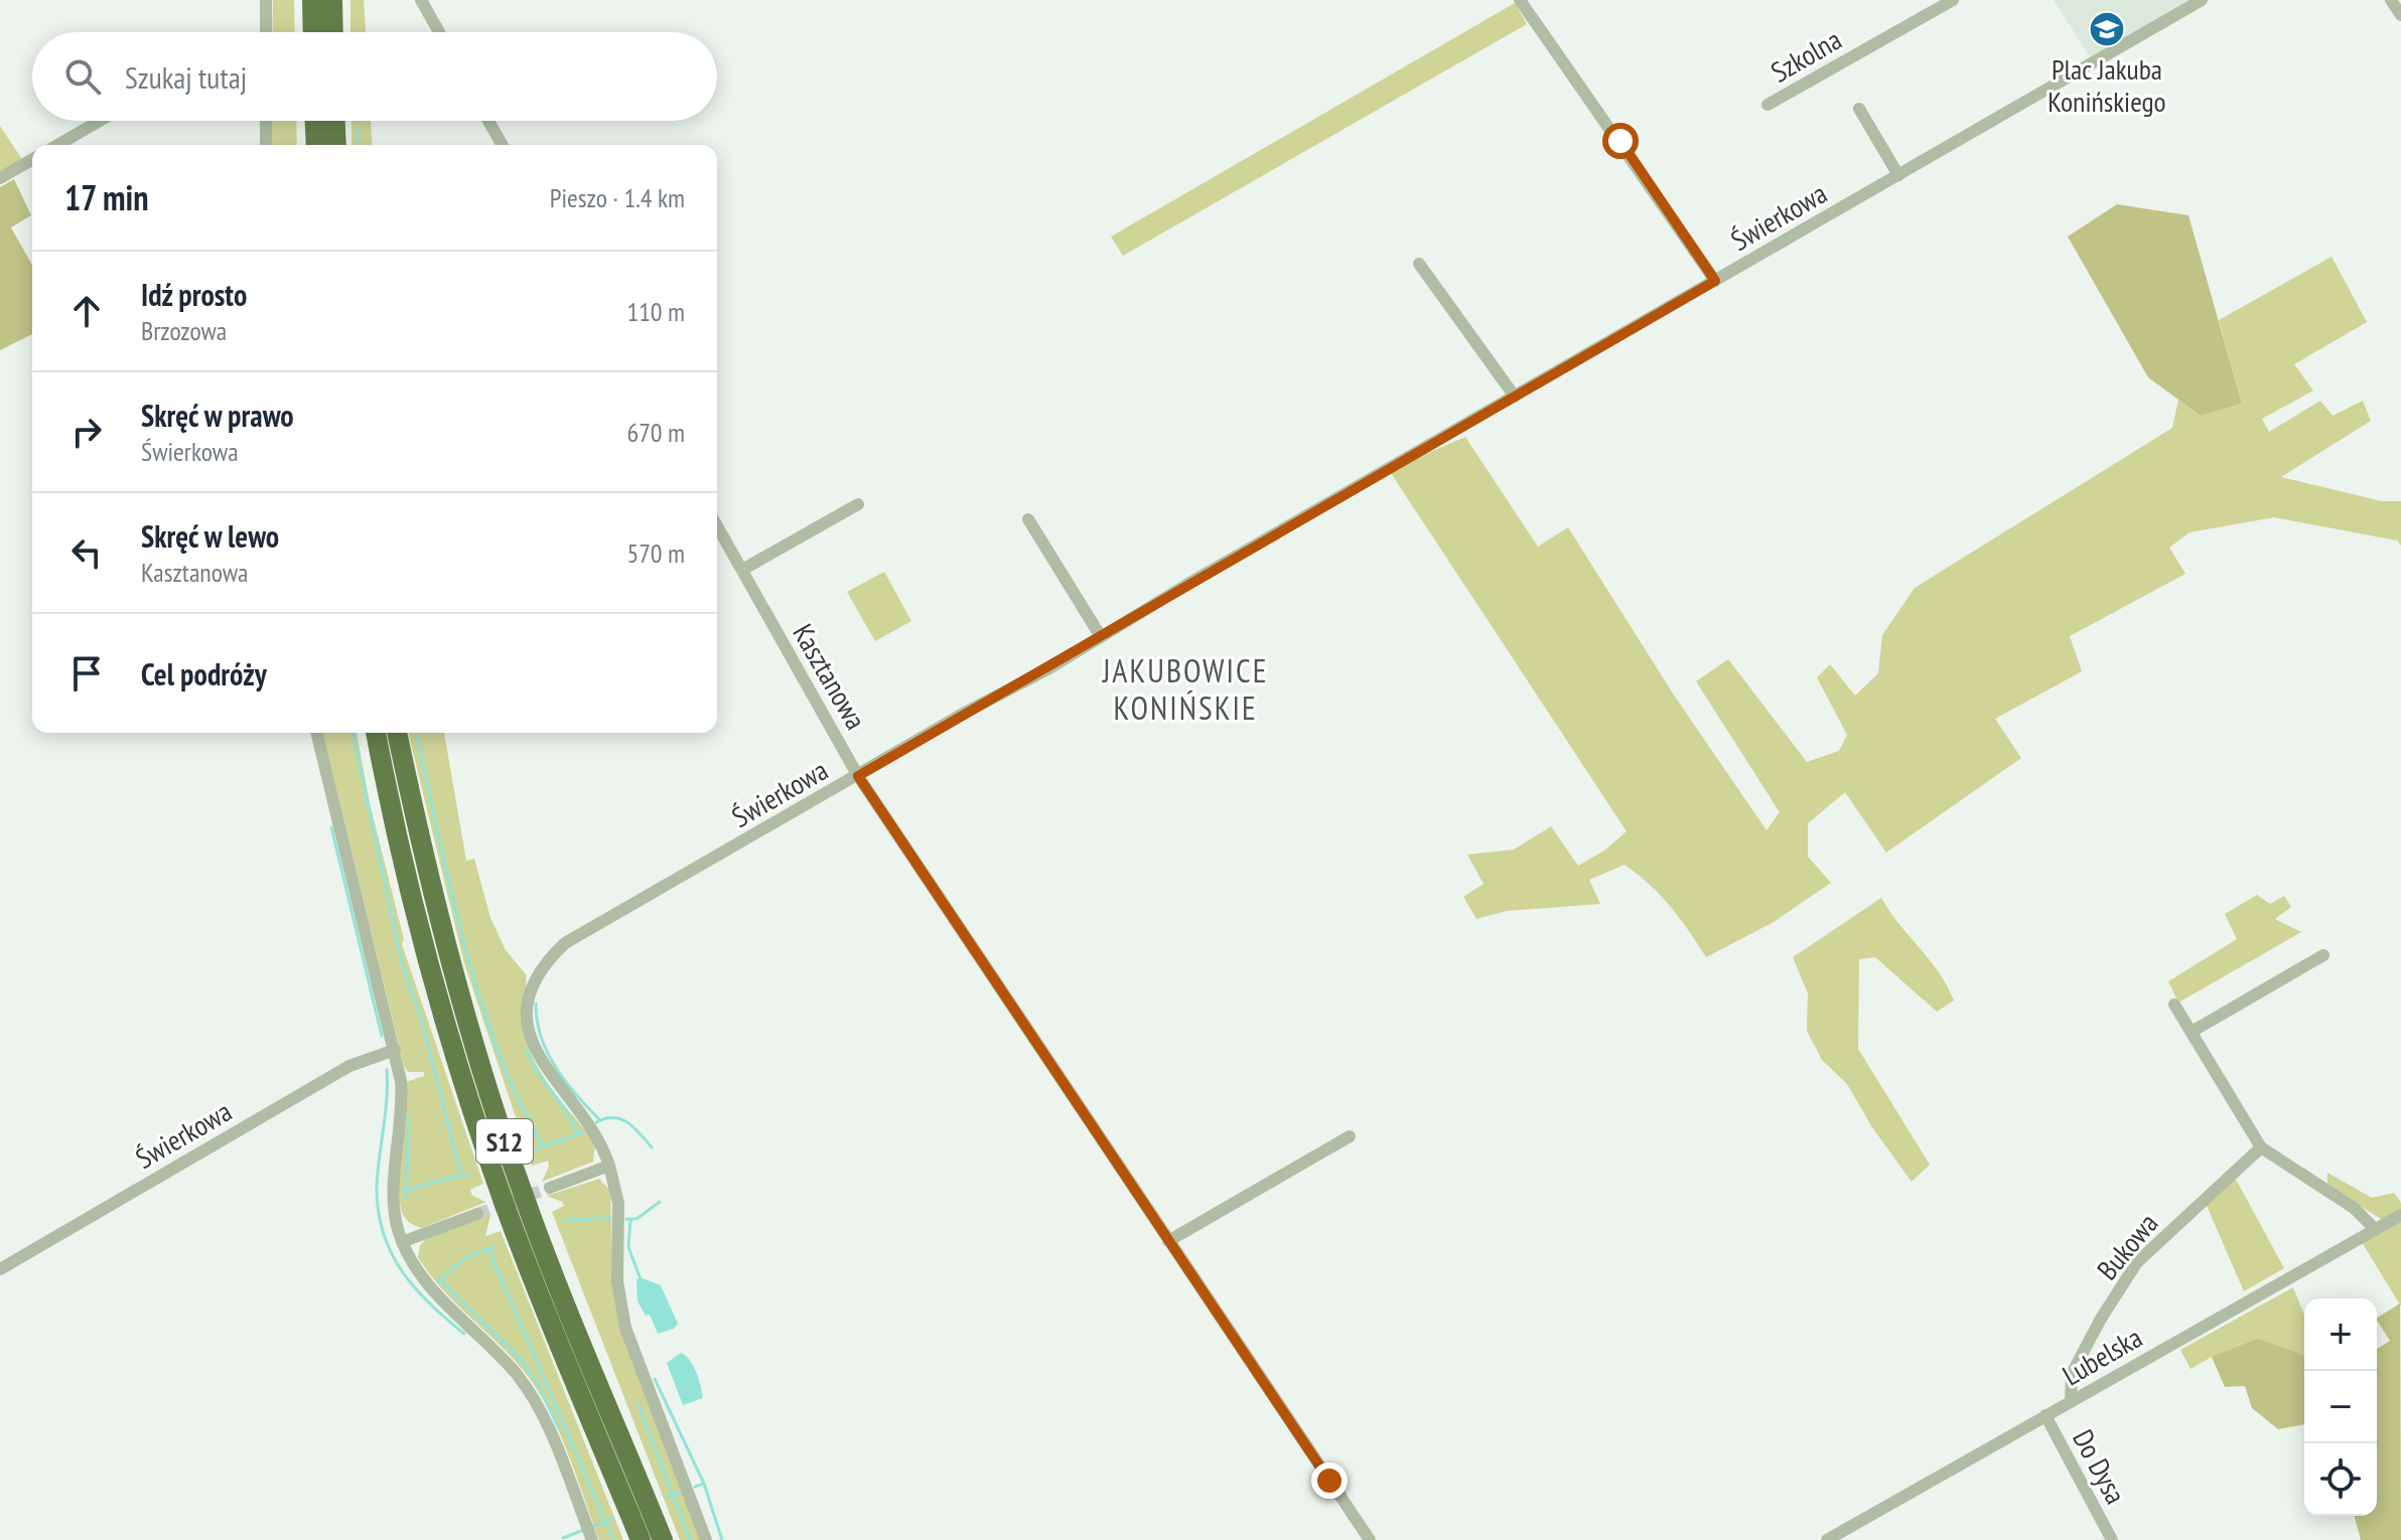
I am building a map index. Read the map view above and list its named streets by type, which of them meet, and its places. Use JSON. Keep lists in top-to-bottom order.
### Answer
{
  "streets": {
    "highway": ["S12"],
    "street": [
      "Szkolna",
      "Świerkowa",
      "Kasztanowa",
      "Bukowa",
      "Lubelska",
      "Do Dysa"
    ]
  },
  "crossings": [
    ["Świerkowa", "Kasztanowa"],
    ["Bukowa", "Lubelska"],
    ["Lubelska", "Do Dysa"]
  ],
  "districts": ["JAKUBOWICE KONIŃSKIE"],
  "places": {
    "school or university": ["Plac Jakuba Konińskiego"]
  },
  "page": {
    "search": "Szukaj tutaj",
    "heading": ["17 min", "Pieszo · 1.4 km"],
    "list": [
      ["Idź prosto", "Brzozowa", "110 m"],
      ["Skręć w prawo", "Świerkowa", "670 m"],
      ["Skręć w lewo", "Kasztanowa", "570 m"],
      "Cel podróży"
    ],
    "map_buttons": ["+", "−"]
  }
}
